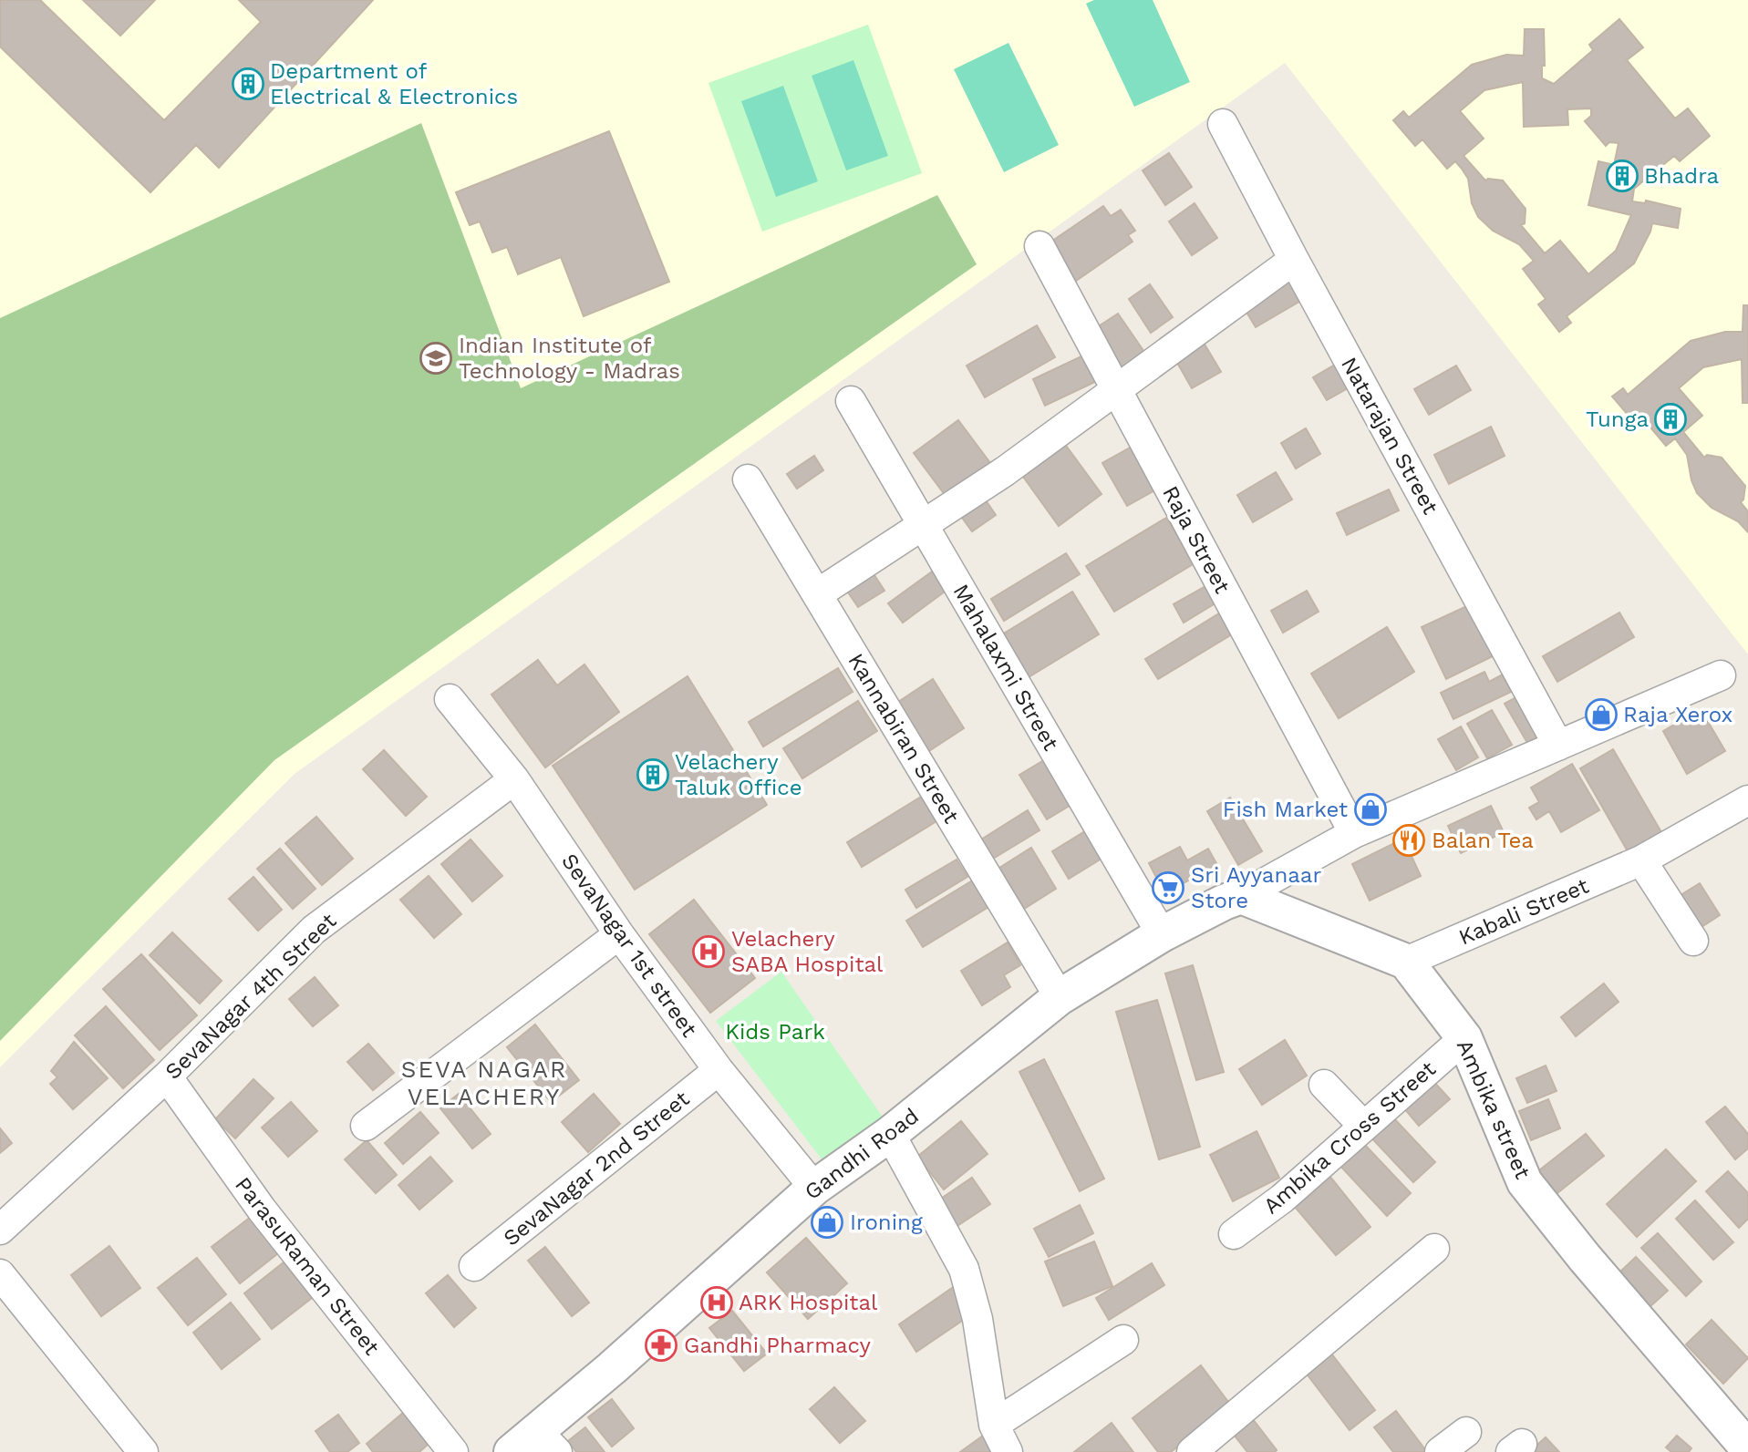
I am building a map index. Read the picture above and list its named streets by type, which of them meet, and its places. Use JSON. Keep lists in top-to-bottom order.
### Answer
{
  "streets": {
    "street": [
      "Natarajan Street",
      "Raja Street",
      "Mahalaxmi Street",
      "Kannabiran Street",
      "Kabali Street",
      "SevaNagar 1st street",
      "SevaNagar 4th Street",
      "Ambika street",
      "Ambika Cross Street",
      "Gandhi Road",
      "SevaNagar 2nd Street",
      "ParasuRaman Street"
    ]
  },
  "crossings": [
    ["Mahalaxmi Street", "Gandhi Road"],
    ["Kannabiran Street", "Gandhi Road"],
    ["Kabali Street", "Ambika street"],
    ["SevaNagar 1st street", "SevaNagar 4th Street"],
    ["SevaNagar 1st street", "Gandhi Road"],
    ["SevaNagar 1st street", "SevaNagar 2nd Street"],
    ["SevaNagar 4th Street", "ParasuRaman Street"],
    ["Ambika street", "Ambika Cross Street"]
  ],
  "districts": ["SEVA NAGAR VELACHERY"],
  "parks": ["Kids Park"],
  "places": {
    "building": [
      "Department of Electrical & Electronics",
      "Bhadra",
      "Tunga",
      "Velachery Taluk Office"
    ],
    "school or university": ["Indian Institute of Technology - Madras"],
    "shop": ["Raja Xerox", "Fish Market", "Ironing"],
    "restaurant": ["Balan Tea"],
    "supermarket": ["Sri Ayyanaar Store"],
    "hospital": ["Velachery SABA Hospital", "ARK Hospital"],
    "pharmacy": ["Gandhi Pharmacy"]
  }
}
